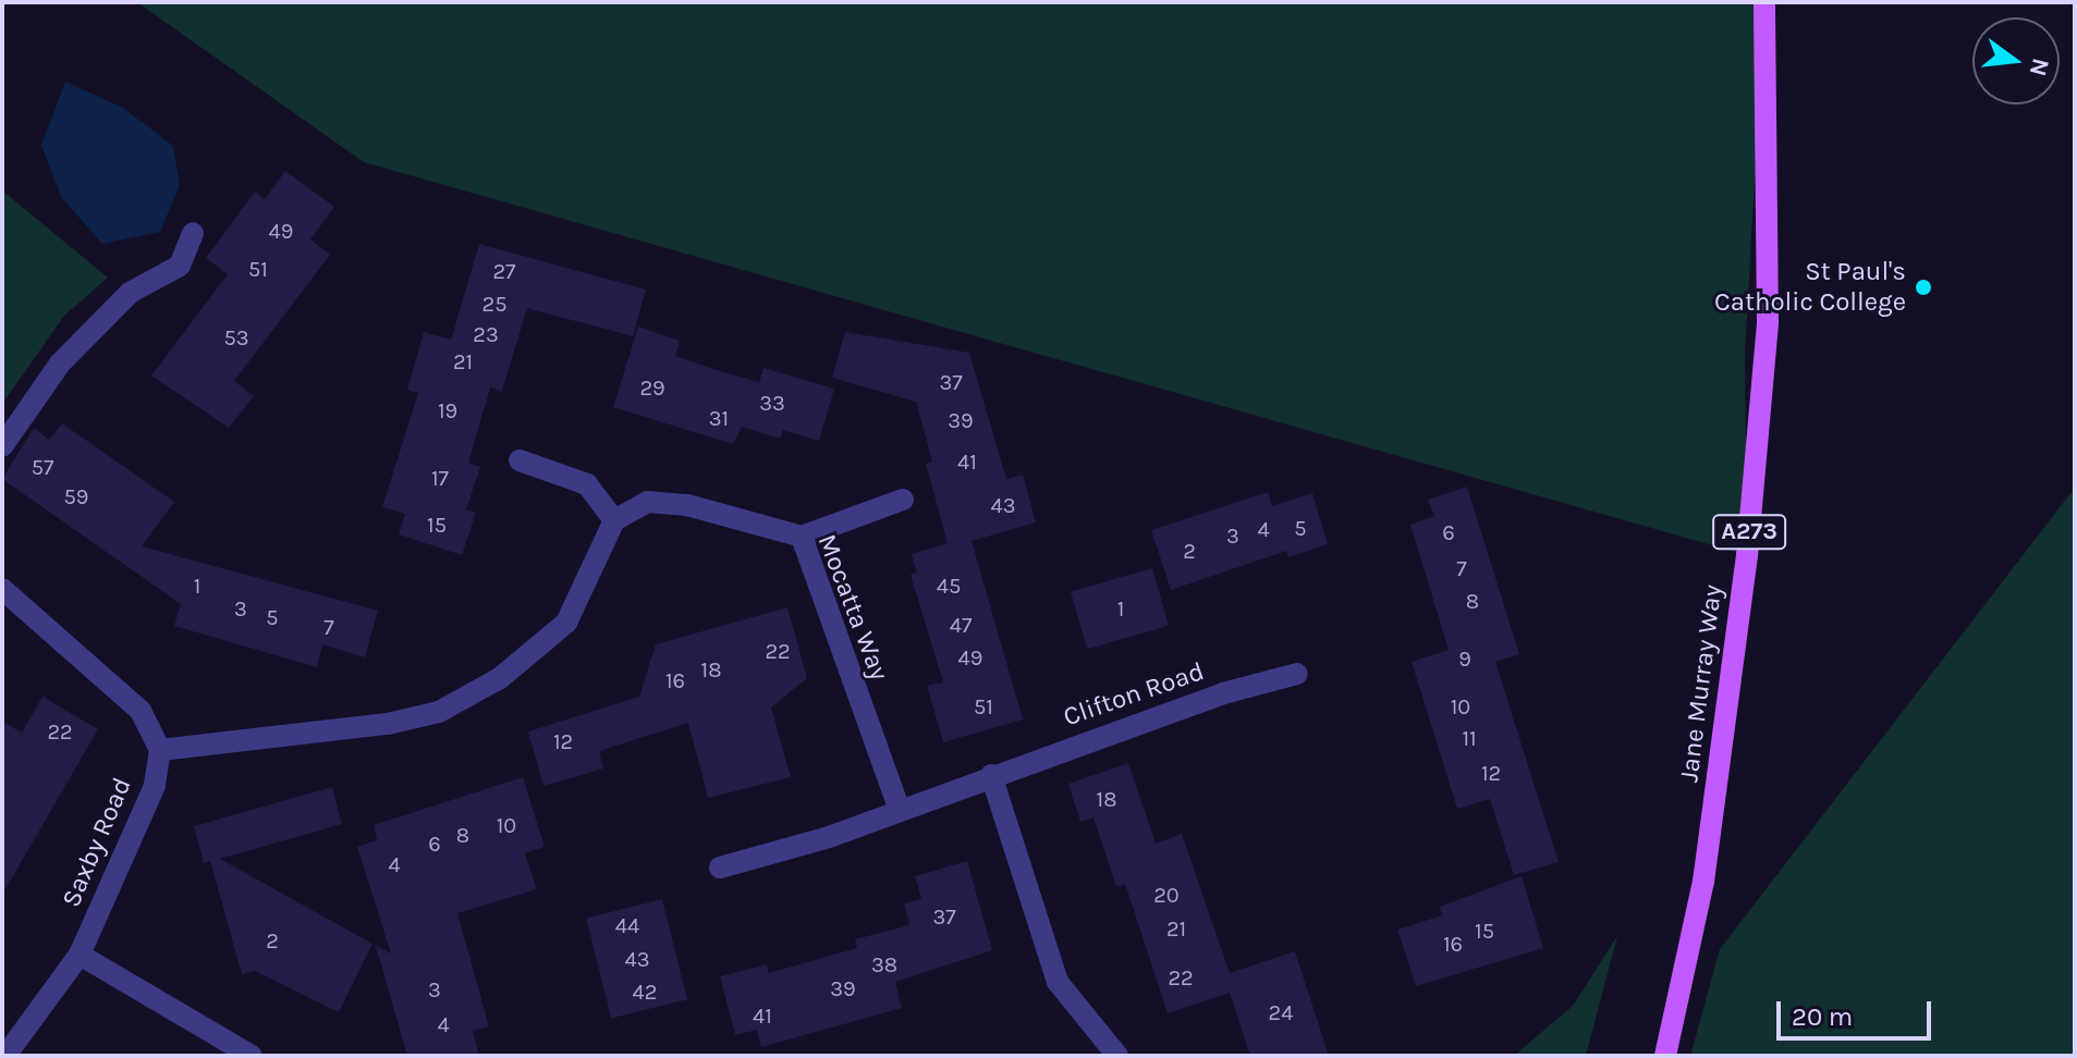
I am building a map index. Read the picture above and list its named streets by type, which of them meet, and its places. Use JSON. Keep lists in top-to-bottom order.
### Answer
{
  "streets": {
    "main road": ["A273", "Jane Murray Way"],
    "street": ["Mocatta Way", "Clifton Road", "Saxby Road"]
  },
  "crossings": [
    ["Mocatta Way", "Clifton Road"]
  ],
  "places": ["St Paul's Catholic College"],
  "house_numbers": [
    "49",
    "51",
    "27",
    "25",
    "23",
    "53",
    "21",
    "37",
    "29",
    "33",
    "19",
    "31",
    "39",
    "41",
    "57",
    "17",
    "59",
    "43",
    "15",
    "5",
    "4",
    "6",
    "3",
    "2",
    "7",
    "1",
    "45",
    "8",
    "3",
    "1",
    "5",
    "47",
    "7",
    "22",
    "49",
    "9",
    "18",
    "16",
    "51",
    "10",
    "22",
    "11",
    "12",
    "12",
    "18",
    "10",
    "8",
    "6",
    "4",
    "20",
    "37",
    "44",
    "21",
    "15",
    "2",
    "16",
    "43",
    "38",
    "22",
    "39",
    "3",
    "42",
    "24",
    "41",
    "4"
  ],
  "scale_bar": "20 m",
  "north": "right"
}
